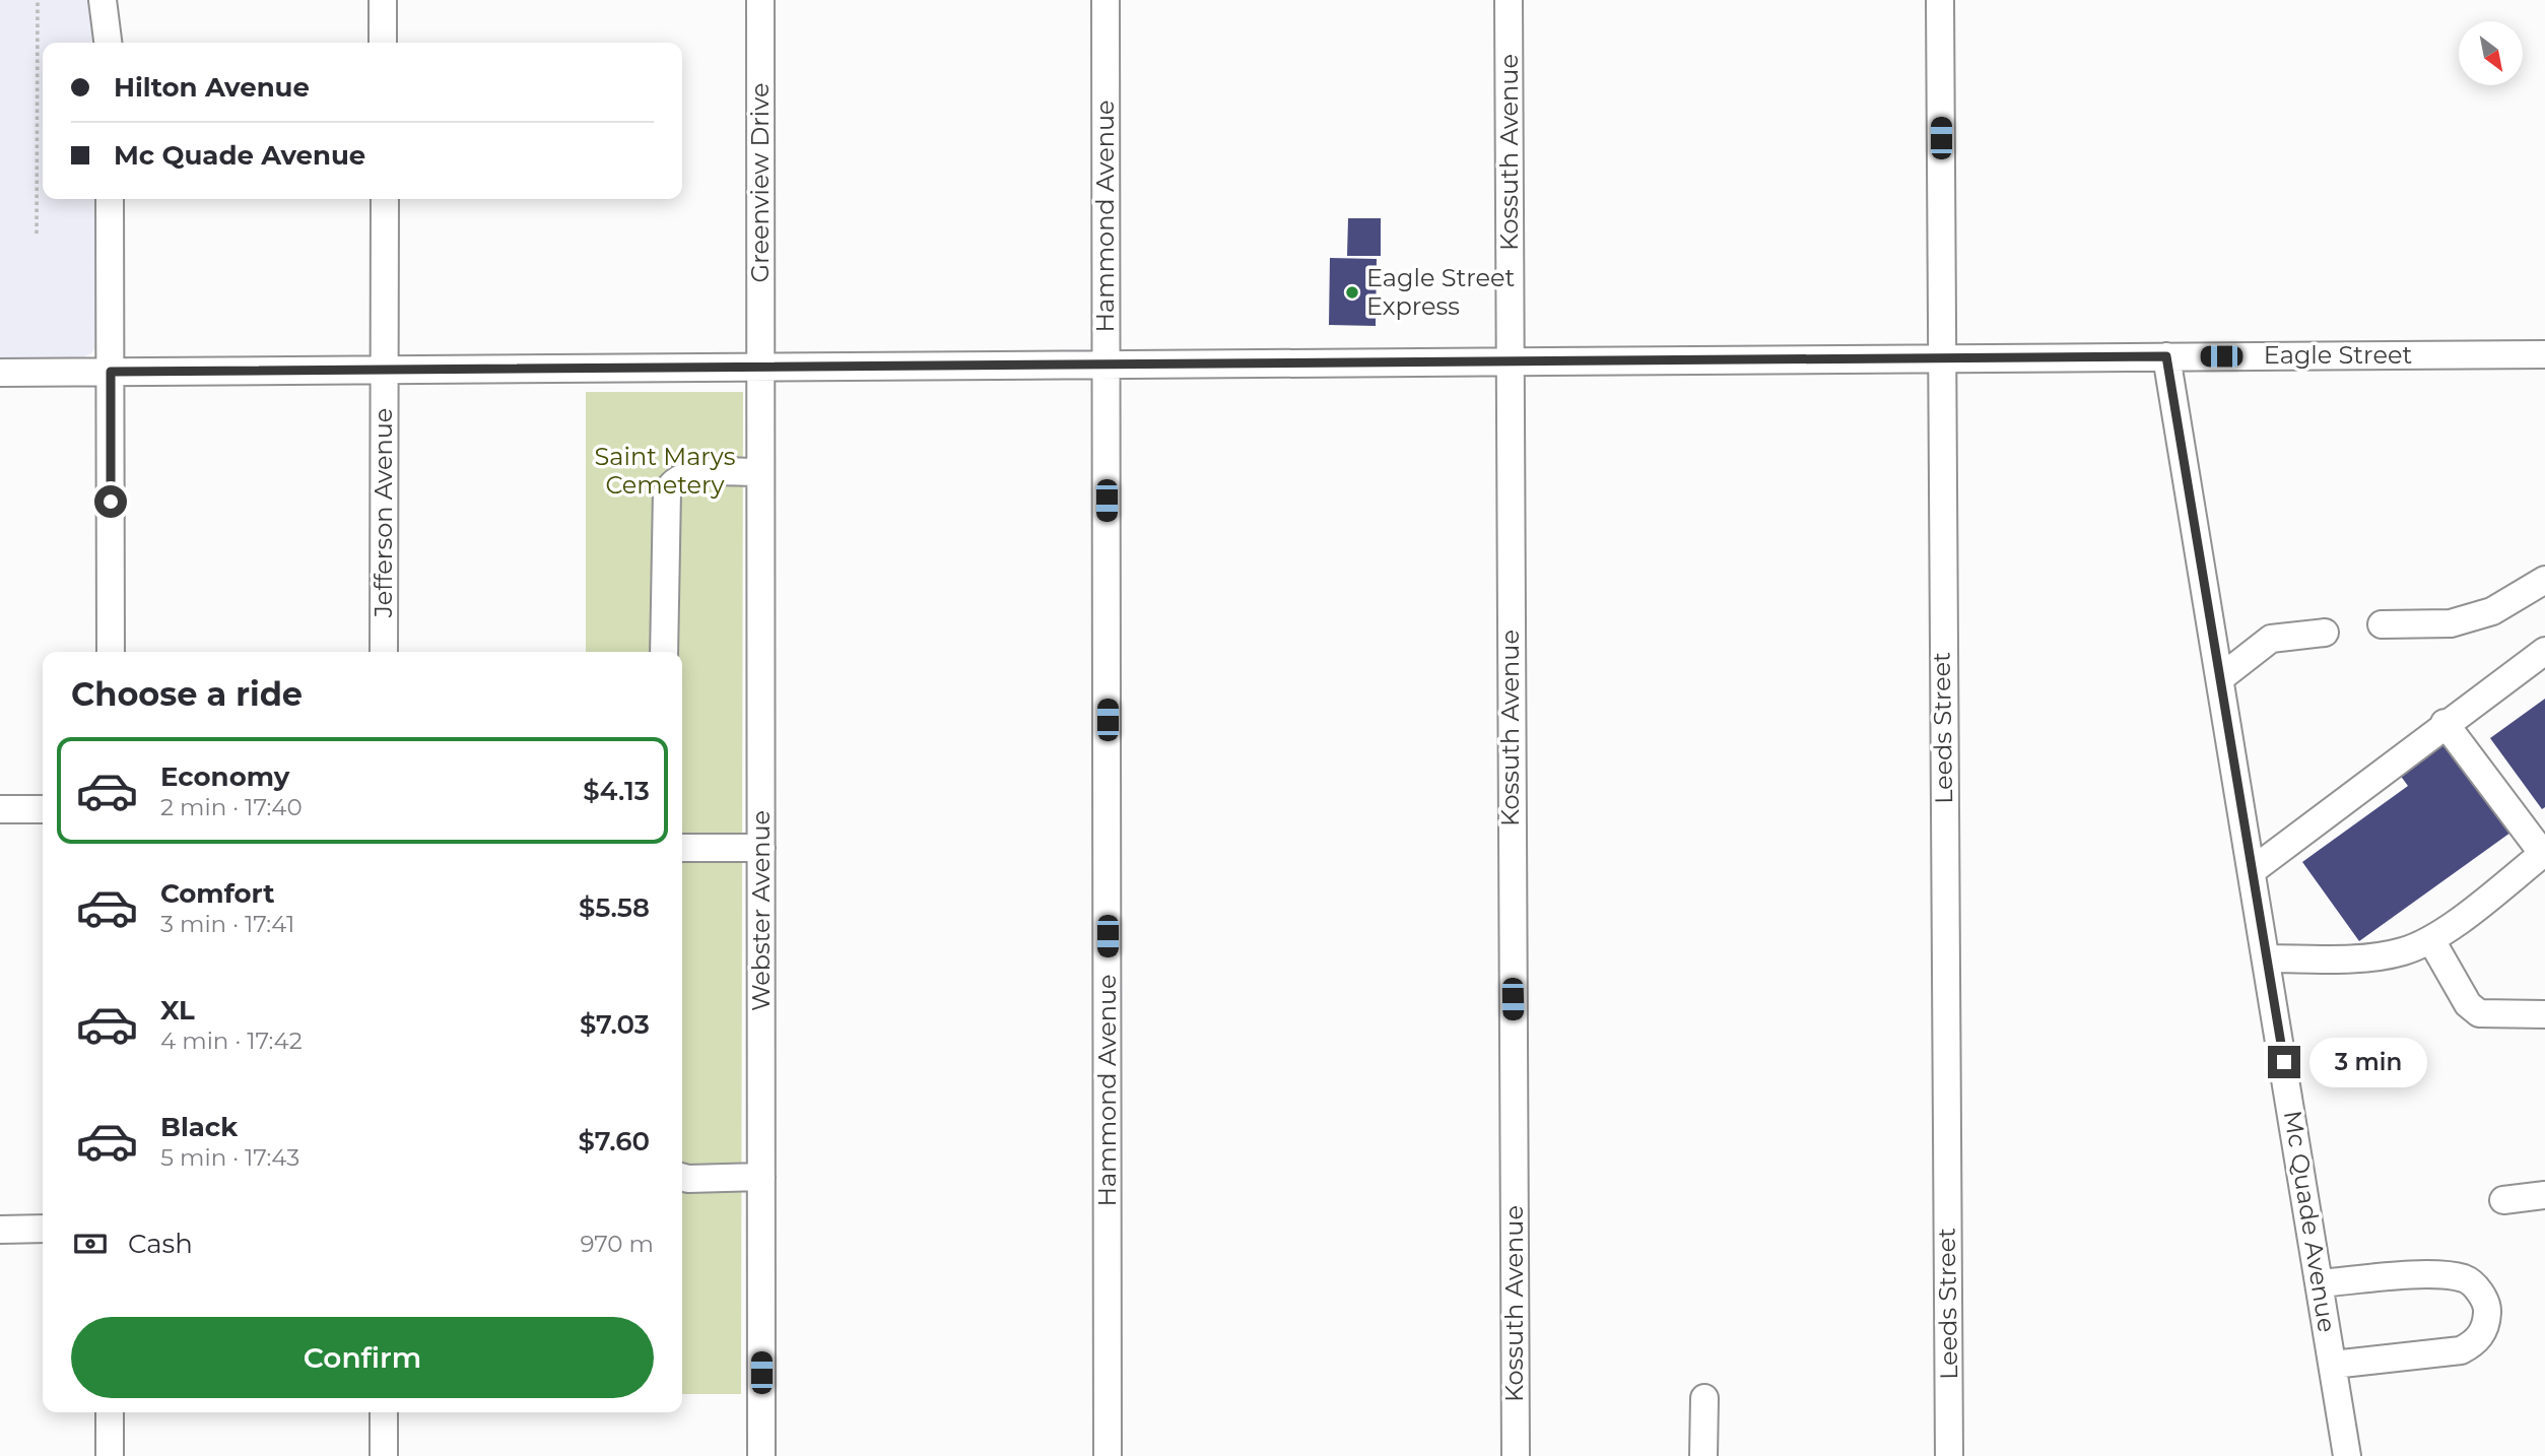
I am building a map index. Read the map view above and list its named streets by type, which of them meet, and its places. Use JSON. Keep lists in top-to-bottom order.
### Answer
{
  "streets": {
    "street": [
      "Kossuth Avenue",
      "Greenview Drive",
      "Hammond Avenue",
      "Eagle Street",
      "Jefferson Avenue",
      "Leeds Street",
      "Webster Avenue",
      "Mc Quade Avenue"
    ]
  },
  "crossings": [
    ["Kossuth Avenue", "Eagle Street"],
    ["Greenview Drive", "Eagle Street"],
    ["Greenview Drive", "Webster Avenue"],
    ["Hammond Avenue", "Eagle Street"],
    ["Eagle Street", "Jefferson Avenue"],
    ["Eagle Street", "Leeds Street"],
    ["Eagle Street", "Webster Avenue"],
    ["Eagle Street", "Mc Quade Avenue"]
  ],
  "parks": ["Saint Marys Cemetery"],
  "places": ["Eagle Street Express"],
  "north": "bottom right",
  "page": {
    "banner": ["Hilton Avenue", "Mc Quade Avenue"],
    "heading": "Choose a ride",
    "list": [
      {
        "name": "Economy",
        "note": "2 min · 17:40",
        "value": "$4.13"
      },
      {
        "name": "Comfort",
        "note": "3 min · 17:41",
        "value": "$5.58"
      },
      {
        "name": "XL",
        "note": "4 min · 17:42",
        "value": "$7.03"
      },
      {
        "name": "Black",
        "note": "5 min · 17:43",
        "value": "$7.60"
      }
    ],
    "bubble": "3 min",
    "pay": ["Cash", "970 m"],
    "buttons": "Confirm"
  }
}
